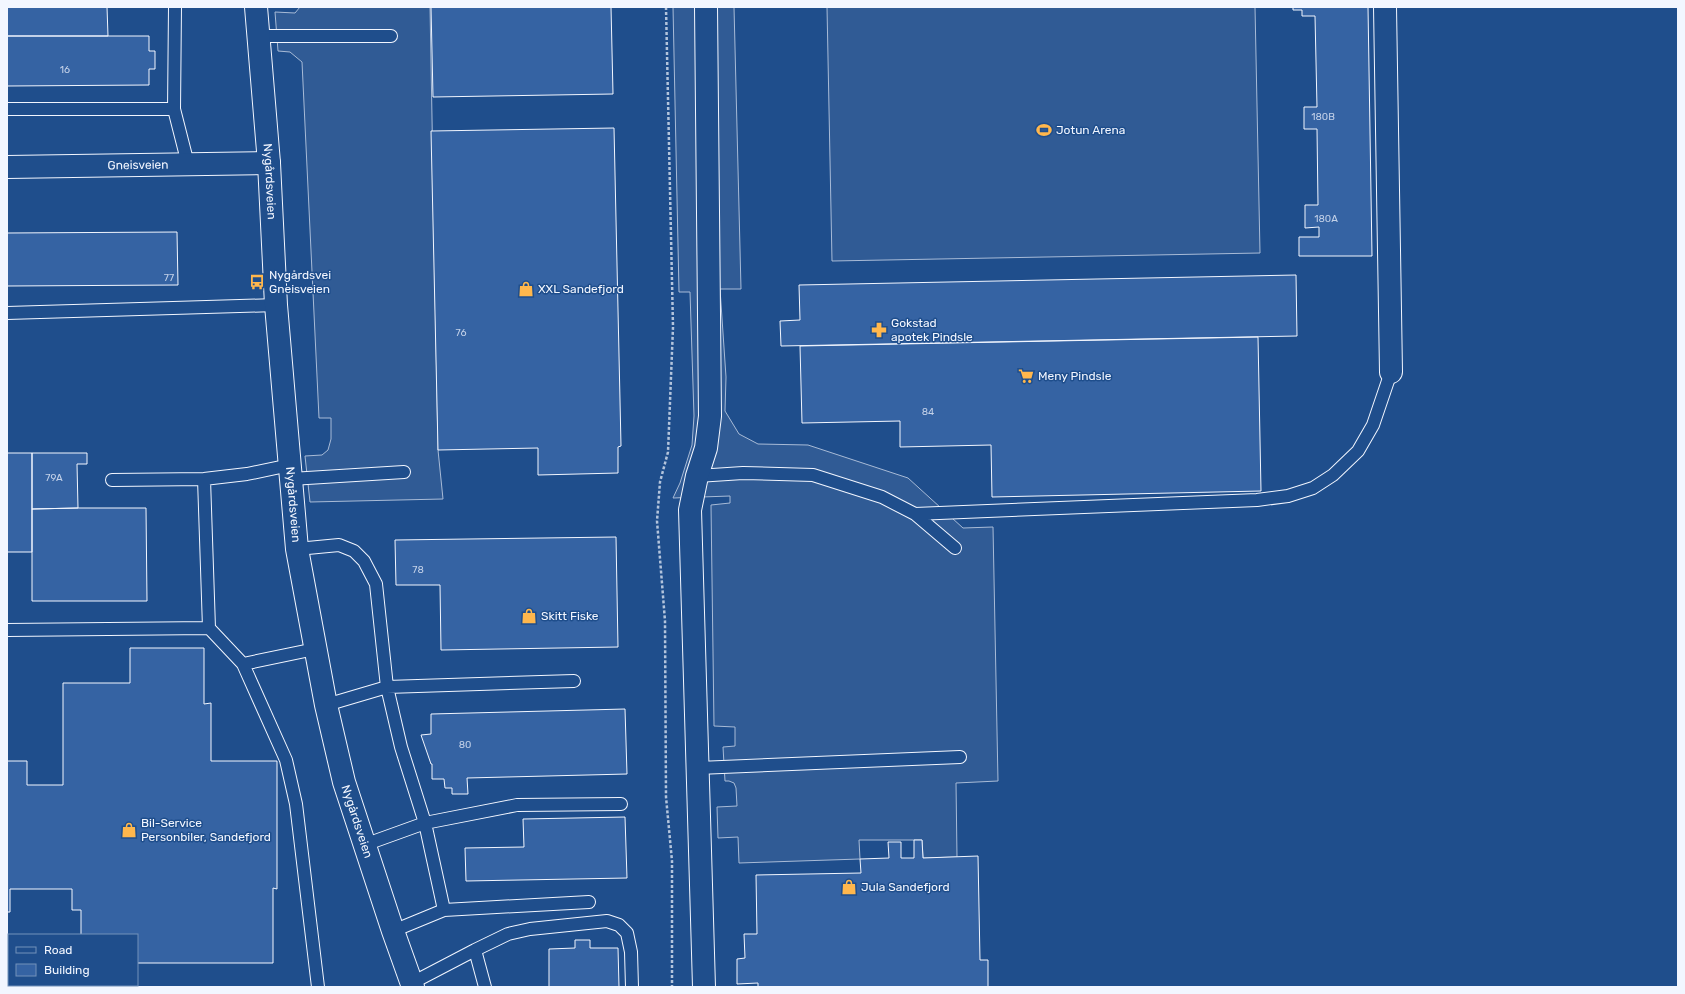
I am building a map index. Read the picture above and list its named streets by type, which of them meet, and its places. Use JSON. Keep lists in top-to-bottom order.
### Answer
{
  "streets": {
    "street": ["Gneisveien", "Nygårdsveien"]
  },
  "crossings": [
    ["Gneisveien", "Nygårdsveien"]
  ],
  "places": {
    "sports": ["Jotun Arena"],
    "bus stop": ["Nygårdsvei Gneisveien"],
    "shop": [
      "XXL Sandefjord",
      "Skitt Fiske",
      "Bil-Service Personbiler, Sandefjord",
      "Jula Sandefjord"
    ],
    "pharmacy": ["Gokstad apotek Pindsle"],
    "supermarket": ["Meny Pindsle"]
  },
  "house_numbers": [
    "16",
    "180B",
    "180A",
    "77",
    "76",
    "84",
    "79A",
    "78",
    "80"
  ],
  "legend": ["Road", "Building"]
}
